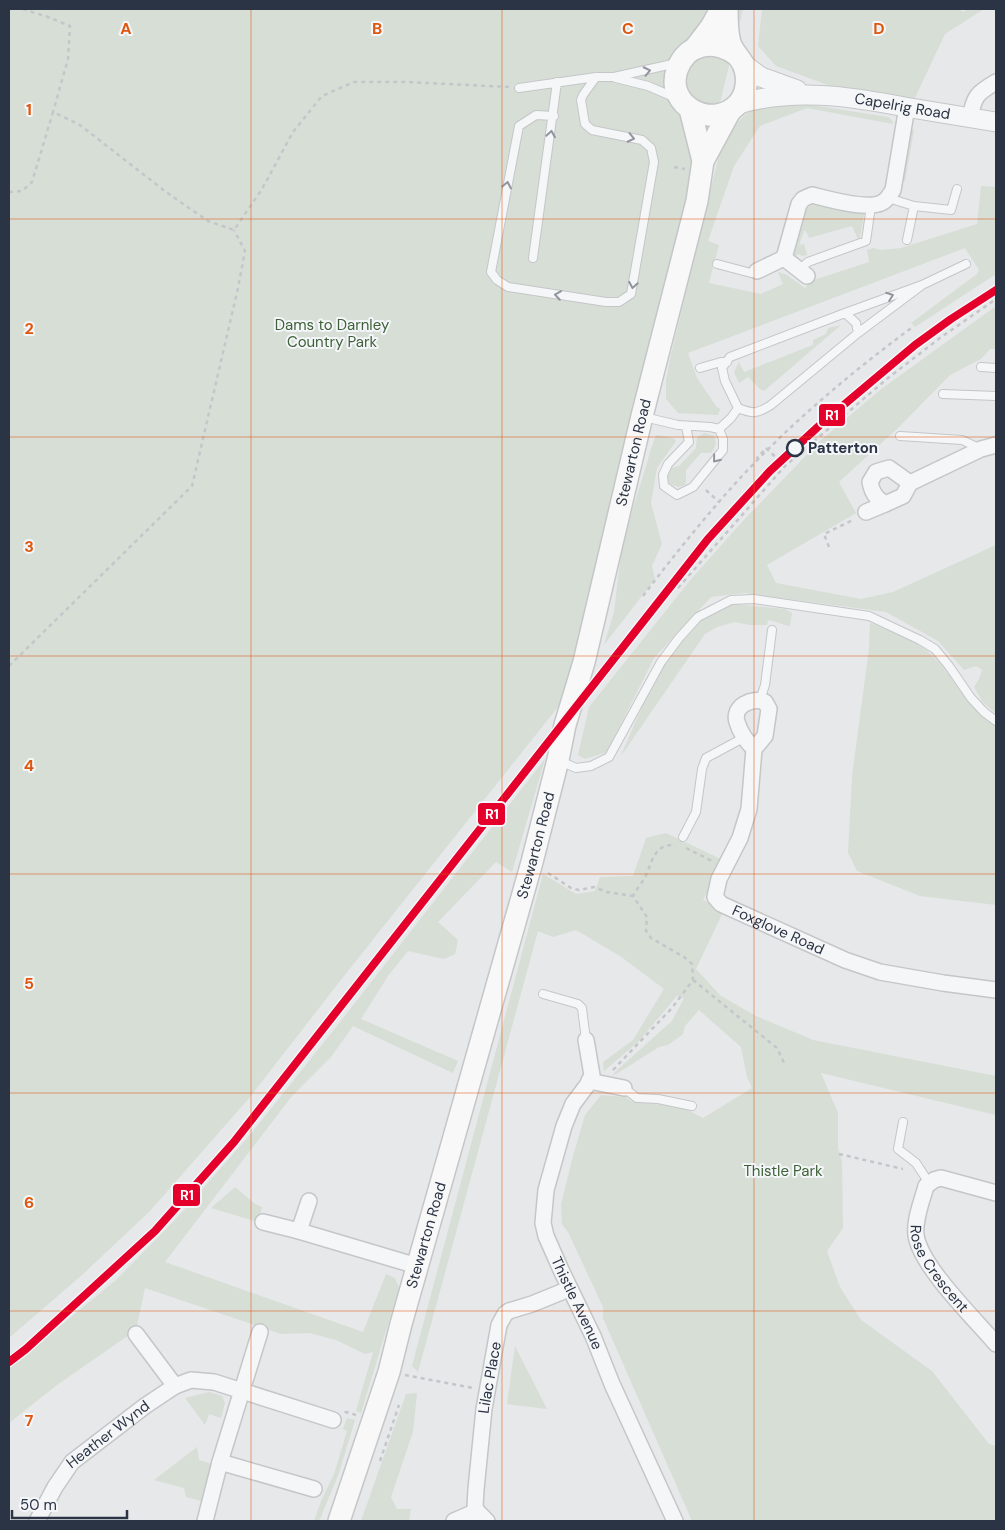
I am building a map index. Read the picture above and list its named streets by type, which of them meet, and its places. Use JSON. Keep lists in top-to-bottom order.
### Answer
{
  "streets": {
    "main road": ["Stewarton Road"],
    "street": [
      "Capelrig Road",
      "Foxglove Road",
      "Rose Crescent",
      "Thistle Avenue",
      "Lilac Place",
      "Heather Wynd"
    ]
  },
  "crossings": [
    ["Capelrig Road", "Stewarton Road"],
    ["Thistle Avenue", "Lilac Place"]
  ],
  "parks": ["Dams to Darnley Country Park", "Thistle Park"],
  "places": ["Patterton"],
  "lines": ["transit line R1"],
  "scale_bar": "50 m",
  "grid": {
    "columns": [
      "A",
      "B",
      "C",
      "D"
    ],
    "rows": [
      "1",
      "2",
      "3",
      "4",
      "5",
      "6",
      "7"
    ]
  }
}
